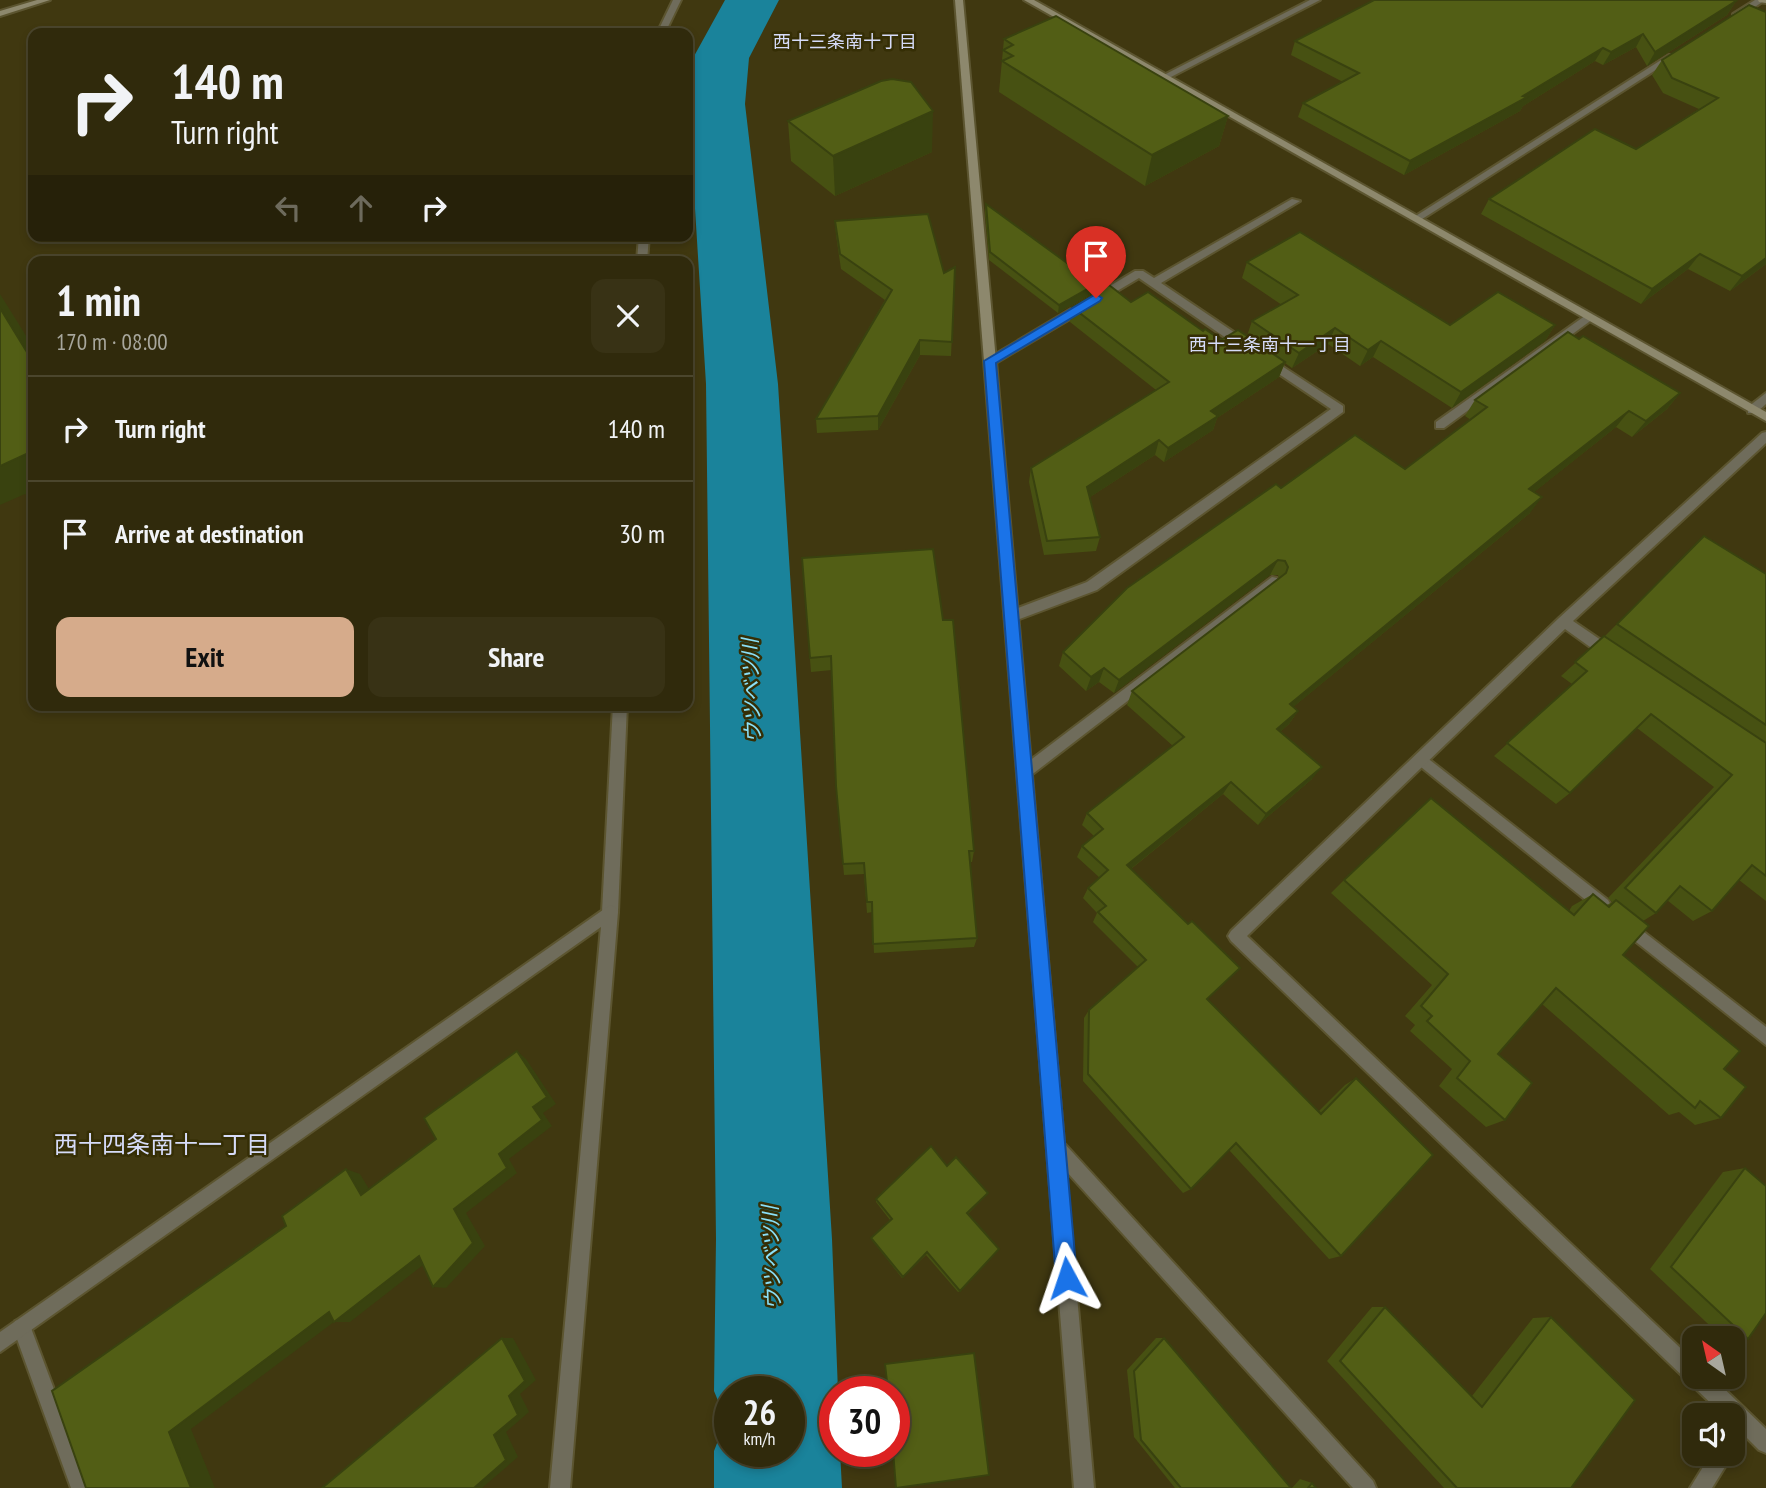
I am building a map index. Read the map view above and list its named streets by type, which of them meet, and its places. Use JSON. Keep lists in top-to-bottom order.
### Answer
{
  "districts": ["西十三条南十丁目", "西十三条南十一丁目", "西十四条南十一丁目"],
  "water": ["ウツベツ川"],
  "north": "top left",
  "page": {
    "turn": ["140 m", "Turn right"],
    "heading": ["1 min", "170 m · 08:00"],
    "list": [
      {
        "name": "Turn right",
        "value": "140 m"
      },
      {
        "name": "Arrive at destination",
        "value": "30 m"
      }
    ],
    "buttons": ["Exit", "Share"],
    "speed": "26 km/h",
    "limit": "30"
  }
}
